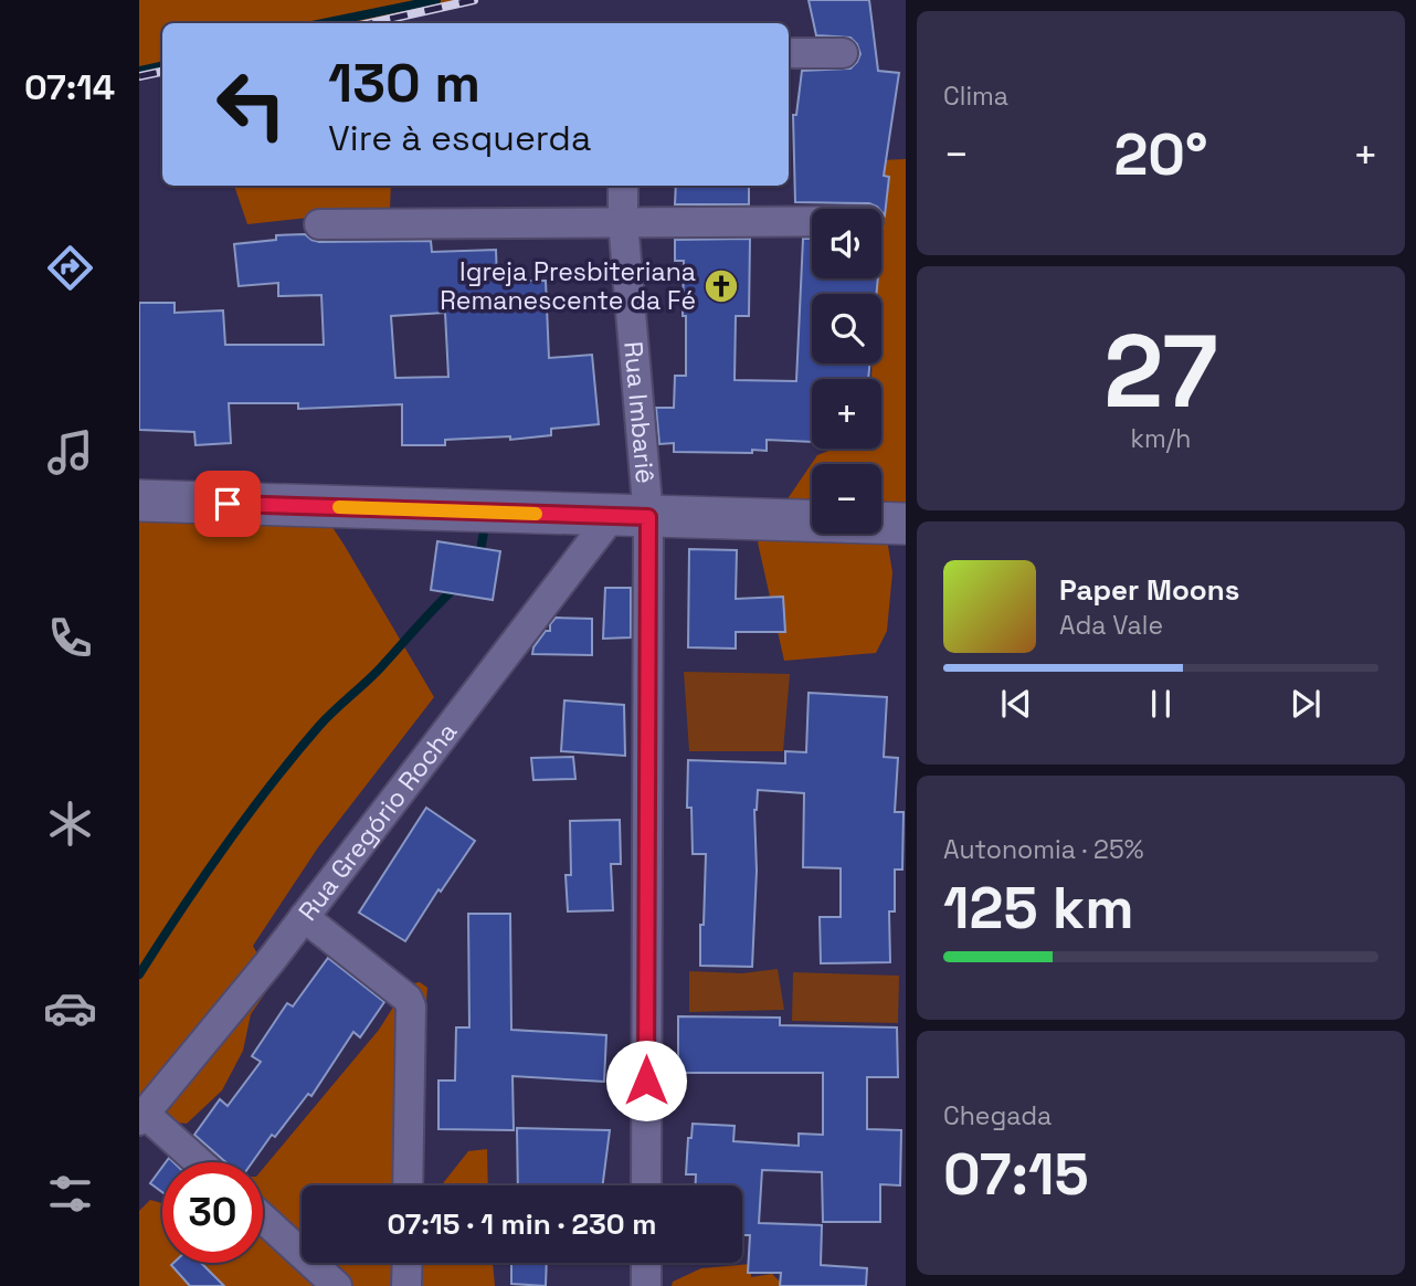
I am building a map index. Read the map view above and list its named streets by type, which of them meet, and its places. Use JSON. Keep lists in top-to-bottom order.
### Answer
{
  "streets": {
    "street": ["Rua Imbariê", "Rua Gregório Rocha"]
  },
  "crossings": [
    ["Rua Imbariê", "Rua Gregório Rocha"]
  ],
  "places": {
    "church": ["Igreja Presbiteriana Remanescente da Fé"]
  },
  "page": {
    "tabs": "07:14",
    "tile": [
      "Clima",
      ["27", "km/h"],
      ["Autonomia · 25%", "125 km"],
      ["Chegada", "07:15"]
    ],
    "turn": ["130 m", "Vire à esquerda"],
    "heat": ["−", "20°", "+"],
    "map_buttons": ["+", "−"],
    "song": ["Paper Moons", "Ada Vale"],
    "limit": "30",
    "trip": "07:15 · 1 min · 230 m"
  }
}
